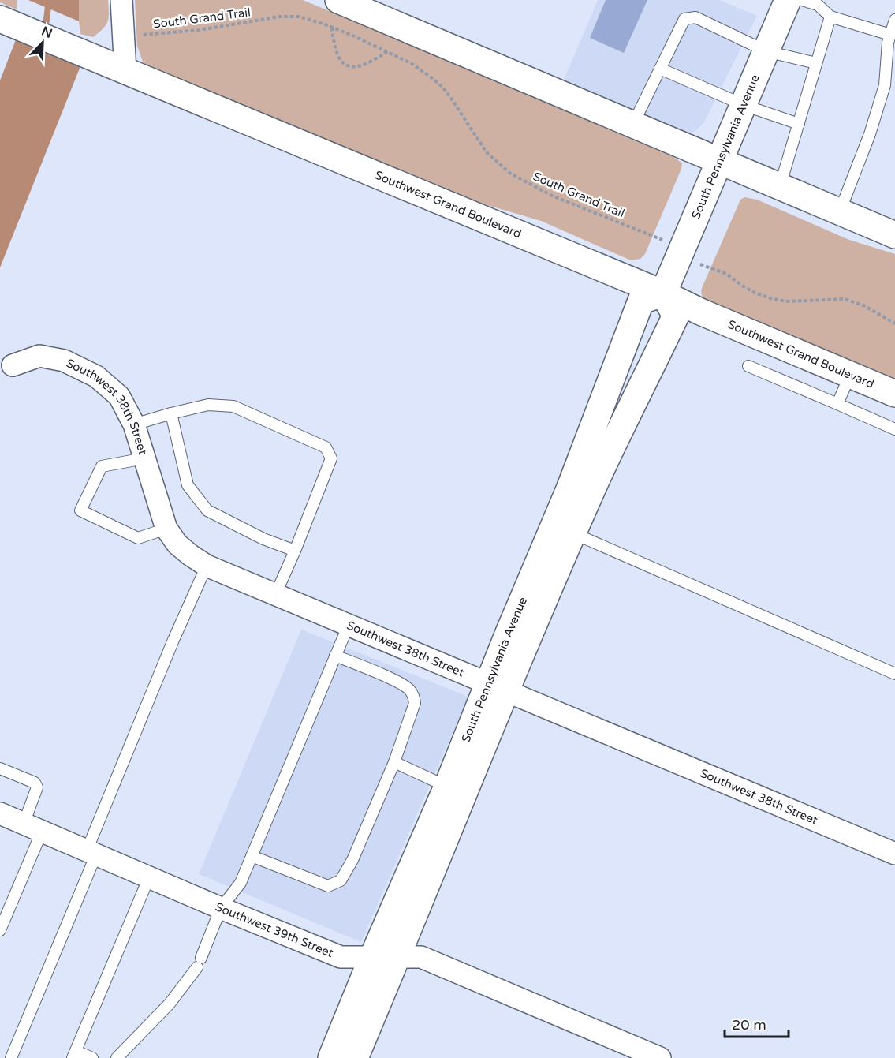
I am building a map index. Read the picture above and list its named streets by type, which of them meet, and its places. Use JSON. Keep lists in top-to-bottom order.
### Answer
{
  "streets": {
    "main road": ["South Pennsylvania Avenue", "Southwest Grand Boulevard"],
    "street": ["Southwest 38th Street", "Southwest 39th Street"],
    "path": ["South Grand Trail"]
  },
  "crossings": [
    ["South Grand Trail", "South Pennsylvania Avenue"],
    ["South Pennsylvania Avenue", "Southwest Grand Boulevard"],
    ["South Pennsylvania Avenue", "Southwest 38th Street"],
    ["South Pennsylvania Avenue", "Southwest 39th Street"]
  ],
  "scale_bar": "20 m",
  "north": "top right"
}
